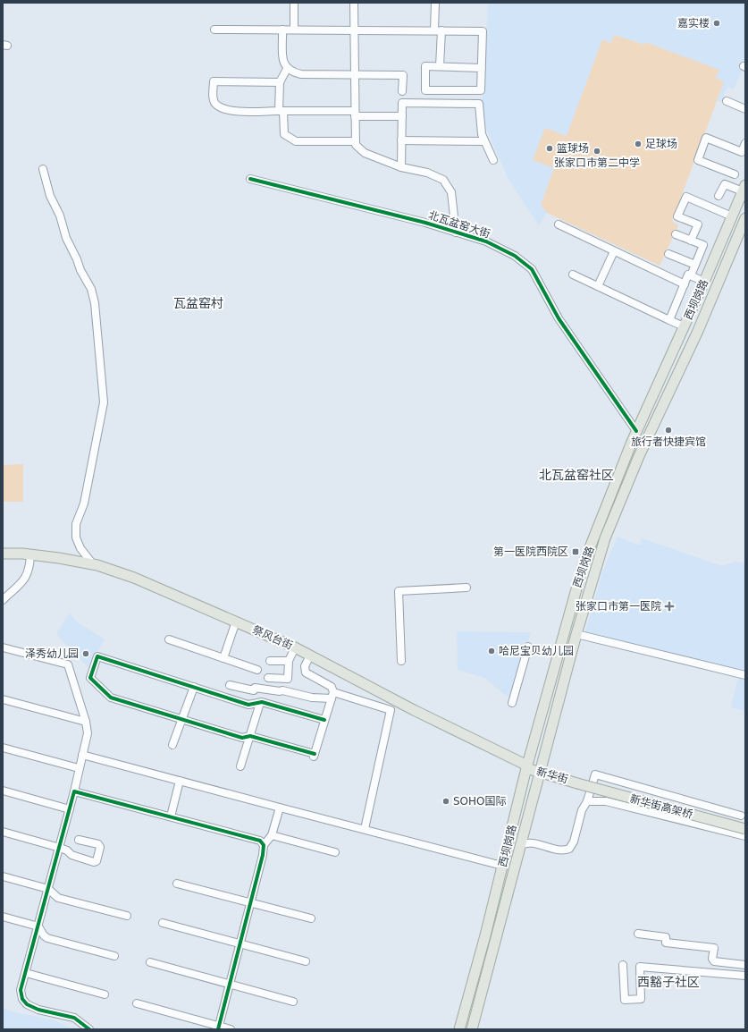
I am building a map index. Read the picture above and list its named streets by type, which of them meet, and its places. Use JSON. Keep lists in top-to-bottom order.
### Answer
{
  "streets": {
    "main road": [
      "西坝岗路",
      "祭风台街",
      "新华街",
      "新华街高架桥"
    ],
    "street": ["北瓦盆窑大街"]
  },
  "crossings": [
    ["北瓦盆窑大街", "西坝岗路"],
    ["西坝岗路", "祭风台街"],
    ["西坝岗路", "新华街"],
    ["祭风台街", "新华街"],
    ["新华街", "新华街高架桥"]
  ],
  "districts": ["瓦盆窑村", "北瓦盆窑社区", "西豁子社区"],
  "places": {
    "other": [
      "嘉实楼",
      "足球场",
      "篮球场",
      "张家口市第二中学",
      "旅行者快捷宾馆",
      "哈尼宝贝幼儿园",
      "泽秀幼儿园",
      "SOHO国际"
    ],
    "transit": ["第一医院西院区"],
    "health": ["张家口市第一医院"]
  }
}
